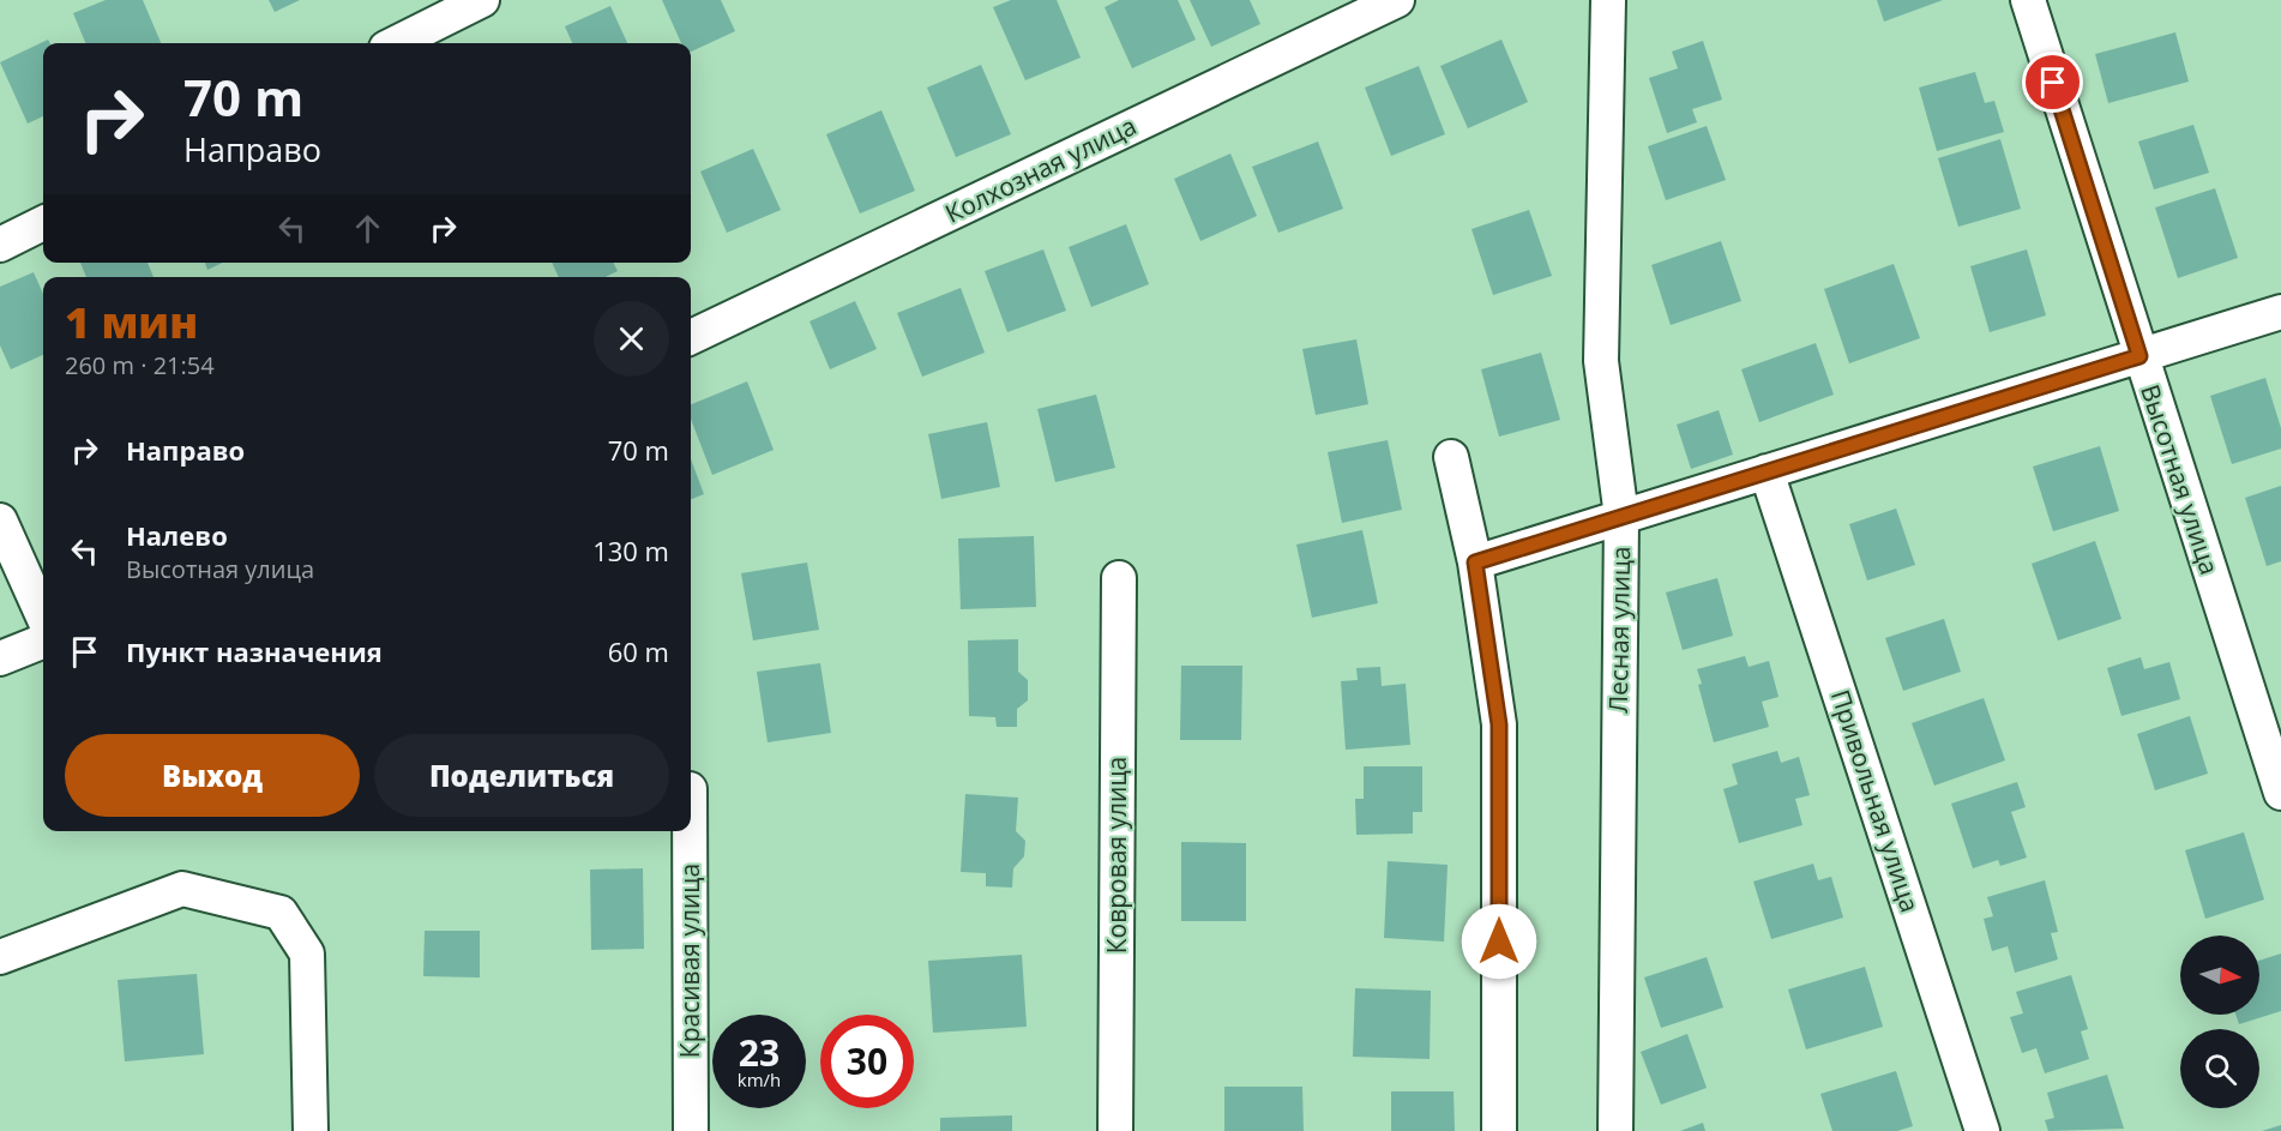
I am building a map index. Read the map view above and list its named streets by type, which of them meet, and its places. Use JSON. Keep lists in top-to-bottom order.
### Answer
{
  "streets": {
    "street": [
      "Колхозная улица",
      "Высотная улица",
      "Лесная улица",
      "Привольная улица",
      "Ковровая улица",
      "Красивая улица"
    ]
  },
  "north": "right",
  "page": {
    "turn": ["70 m", "Направо"],
    "heading": ["1 мин", "260 m · 21:54"],
    "list": [
      {
        "name": "Направо",
        "value": "70 m"
      },
      {
        "name": "Налево",
        "note": "Высотная улица",
        "value": "130 m"
      },
      {
        "name": "Пункт назначения",
        "value": "60 m"
      }
    ],
    "buttons": ["Выход", "Поделиться"],
    "speed": "23 km/h",
    "limit": "30"
  }
}
